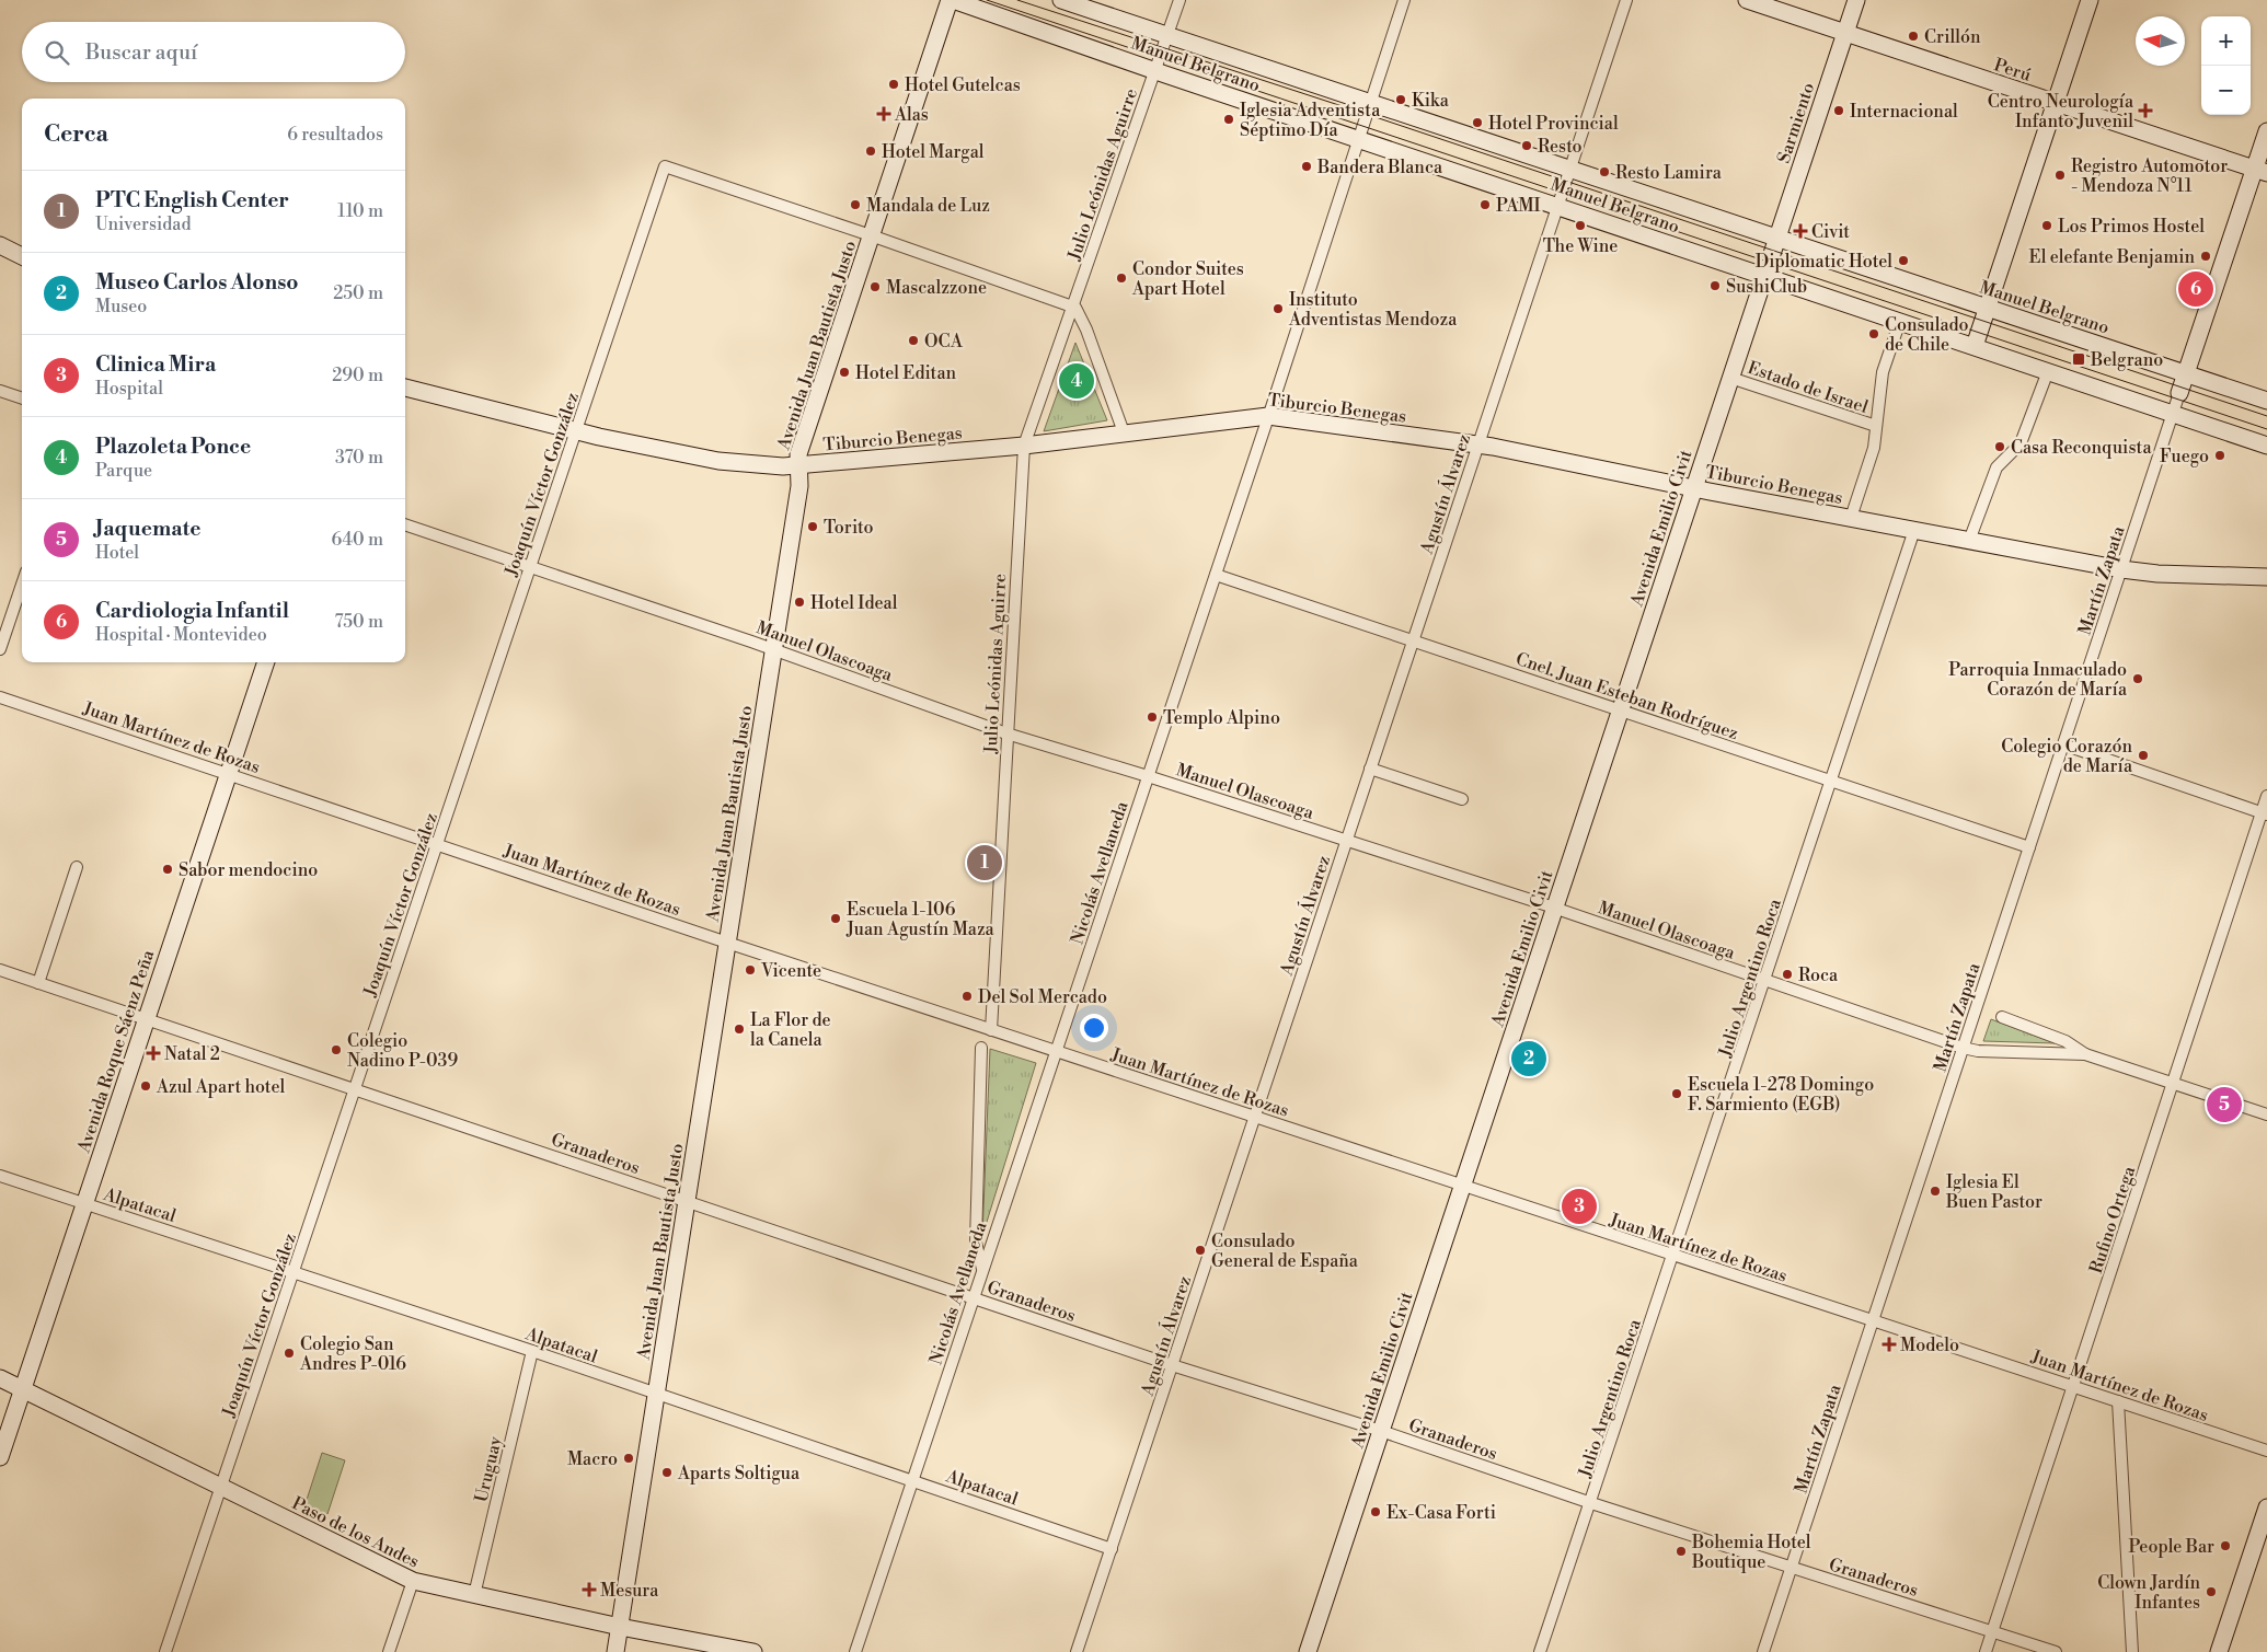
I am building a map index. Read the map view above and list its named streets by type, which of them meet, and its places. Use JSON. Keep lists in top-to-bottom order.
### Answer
{
  "streets": {
    "street": [
      "Manuel Belgrano",
      "Perú",
      "Sarmiento",
      "Julio Leónidas Aguirre",
      "Avenida Juan Bautista Justo",
      "Estado de Israel",
      "Tiburcio Benegas",
      "Joaquín Víctor González",
      "Agustín Álvarez",
      "Avenida Emilio Civit",
      "Martín Zapata",
      "Manuel Olascoaga",
      "Cnel. Juan Esteban Rodríguez",
      "Juan Martínez de Rozas",
      "Nicolás Avellaneda",
      "Julio Argentino Roca",
      "Avenida Roque Sáenz Peña",
      "Granaderos",
      "Alpatacal",
      "Rufino Ortega",
      "Uruguay",
      "Paso de los Andes"
    ]
  },
  "crossings": [
    ["Manuel Belgrano", "Sarmiento"],
    ["Manuel Belgrano", "Julio Leónidas Aguirre"],
    ["Manuel Belgrano", "Avenida Juan Bautista Justo"],
    ["Manuel Belgrano", "Agustín Álvarez"],
    ["Manuel Belgrano", "Avenida Emilio Civit"],
    ["Manuel Belgrano", "Martín Zapata"],
    ["Manuel Belgrano", "Nicolás Avellaneda"],
    ["Perú", "Sarmiento"],
    ["Sarmiento", "Avenida Emilio Civit"],
    ["Julio Leónidas Aguirre", "Tiburcio Benegas"],
    ["Julio Leónidas Aguirre", "Manuel Olascoaga"],
    ["Julio Leónidas Aguirre", "Juan Martínez de Rozas"],
    ["Avenida Juan Bautista Justo", "Tiburcio Benegas"],
    ["Avenida Juan Bautista Justo", "Joaquín Víctor González"],
    ["Avenida Juan Bautista Justo", "Manuel Olascoaga"],
    ["Avenida Juan Bautista Justo", "Juan Martínez de Rozas"],
    ["Avenida Juan Bautista Justo", "Granaderos"],
    ["Avenida Juan Bautista Justo", "Alpatacal"],
    ["Avenida Juan Bautista Justo", "Paso de los Andes"],
    ["Estado de Israel", "Avenida Emilio Civit"],
    ["Tiburcio Benegas", "Joaquín Víctor González"],
    ["Tiburcio Benegas", "Agustín Álvarez"],
    ["Tiburcio Benegas", "Avenida Emilio Civit"],
    ["Tiburcio Benegas", "Martín Zapata"],
    ["Tiburcio Benegas", "Nicolás Avellaneda"],
    ["Tiburcio Benegas", "Julio Argentino Roca"],
    ["Joaquín Víctor González", "Manuel Olascoaga"],
    ["Joaquín Víctor González", "Juan Martínez de Rozas"],
    ["Joaquín Víctor González", "Granaderos"],
    ["Joaquín Víctor González", "Alpatacal"],
    ["Joaquín Víctor González", "Paso de los Andes"],
    ["Agustín Álvarez", "Manuel Olascoaga"],
    ["Agustín Álvarez", "Cnel. Juan Esteban Rodríguez"],
    ["Agustín Álvarez", "Juan Martínez de Rozas"],
    ["Agustín Álvarez", "Granaderos"],
    ["Agustín Álvarez", "Alpatacal"],
    ["Avenida Emilio Civit", "Manuel Olascoaga"],
    ["Avenida Emilio Civit", "Cnel. Juan Esteban Rodríguez"],
    ["Avenida Emilio Civit", "Juan Martínez de Rozas"],
    ["Avenida Emilio Civit", "Granaderos"],
    ["Martín Zapata", "Manuel Olascoaga"],
    ["Martín Zapata", "Cnel. Juan Esteban Rodríguez"],
    ["Martín Zapata", "Juan Martínez de Rozas"],
    ["Martín Zapata", "Granaderos"],
    ["Manuel Olascoaga", "Nicolás Avellaneda"],
    ["Manuel Olascoaga", "Julio Argentino Roca"],
    ["Manuel Olascoaga", "Rufino Ortega"],
    ["Cnel. Juan Esteban Rodríguez", "Nicolás Avellaneda"],
    ["Cnel. Juan Esteban Rodríguez", "Julio Argentino Roca"],
    ["Juan Martínez de Rozas", "Nicolás Avellaneda"],
    ["Juan Martínez de Rozas", "Julio Argentino Roca"],
    ["Juan Martínez de Rozas", "Avenida Roque Sáenz Peña"],
    ["Juan Martínez de Rozas", "Rufino Ortega"],
    ["Nicolás Avellaneda", "Granaderos"],
    ["Nicolás Avellaneda", "Alpatacal"],
    ["Julio Argentino Roca", "Granaderos"],
    ["Avenida Roque Sáenz Peña", "Granaderos"],
    ["Avenida Roque Sáenz Peña", "Alpatacal"],
    ["Avenida Roque Sáenz Peña", "Paso de los Andes"],
    ["Granaderos", "Rufino Ortega"],
    ["Alpatacal", "Uruguay"],
    ["Uruguay", "Paso de los Andes"]
  ],
  "places": {
    "other": [
      "Crillón",
      "Hotel Gutelcas",
      "Kika",
      "Internacional",
      "Iglesia Adventista Séptimo Día",
      "Hotel Provincial",
      "Resto",
      "Hotel Margal",
      "Bandera Blanca",
      "Resto Lamira",
      "Registro Automotor - Mendoza N°11",
      "Mandala de Luz",
      "PAMI",
      "The Wine",
      "Los Primos Hostel",
      "El elefante Benjamin",
      "Diplomatic Hotel",
      "Condor Suites Apart Hotel",
      "SushiClub",
      "Mascalzzone",
      "Instituto Adventistas Mendoza",
      "Consulado de Chile",
      "OCA",
      "Hotel Editan",
      "Casa Reconquista",
      "Fuego",
      "Torito",
      "Hotel Ideal",
      "Parroquia Inmaculado Corazón de María",
      "Templo Alpino",
      "Colegio Corazón de María",
      "Sabor mendocino",
      "Escuela 1-106 Juan Agustín Maza",
      "Vicente",
      "Roca",
      "Del Sol Mercado",
      "La Flor de la Canela",
      "Colegio Nadino P-039",
      "Azul Apart hotel",
      "Escuela 1-278 Domingo F. Sarmiento (EGB)",
      "Iglesia El Buen Pastor",
      "Consulado General de España",
      "Colegio San Andres P-016",
      "Macro",
      "Aparts Soltigua",
      "Ex-Casa Forti",
      "People Bar",
      "Bohemia Hotel Boutique",
      "Clown Jardín Infantes"
    ],
    "health": [
      "Centro Neurología Infanto Juvenil",
      "Alas",
      "Civit",
      "Natal 2",
      "Modelo",
      "Mesura"
    ],
    "transit": ["Belgrano"]
  },
  "north": "left",
  "page": {
    "map_buttons": ["+", "−"],
    "search": "Buscar aquí",
    "heading": ["Cerca", "6 resultados"],
    "list": [
      {
        "mark": "1",
        "name": "PTC English Center",
        "note": "Universidad",
        "value": "110 m"
      },
      {
        "mark": "2",
        "name": "Museo Carlos Alonso",
        "note": "Museo",
        "value": "250 m"
      },
      {
        "mark": "3",
        "name": "Clinica Mira",
        "note": "Hospital",
        "value": "290 m"
      },
      {
        "mark": "4",
        "name": "Plazoleta Ponce",
        "note": "Parque",
        "value": "370 m"
      },
      {
        "mark": "5",
        "name": "Jaquemate",
        "note": "Hotel",
        "value": "640 m"
      },
      {
        "mark": "6",
        "name": "Cardiologia Infantil",
        "note": "Hospital · Montevideo",
        "value": "750 m"
      }
    ],
    "pins": [
      "6",
      "4",
      "1",
      "2",
      "5",
      "3"
    ]
  }
}
